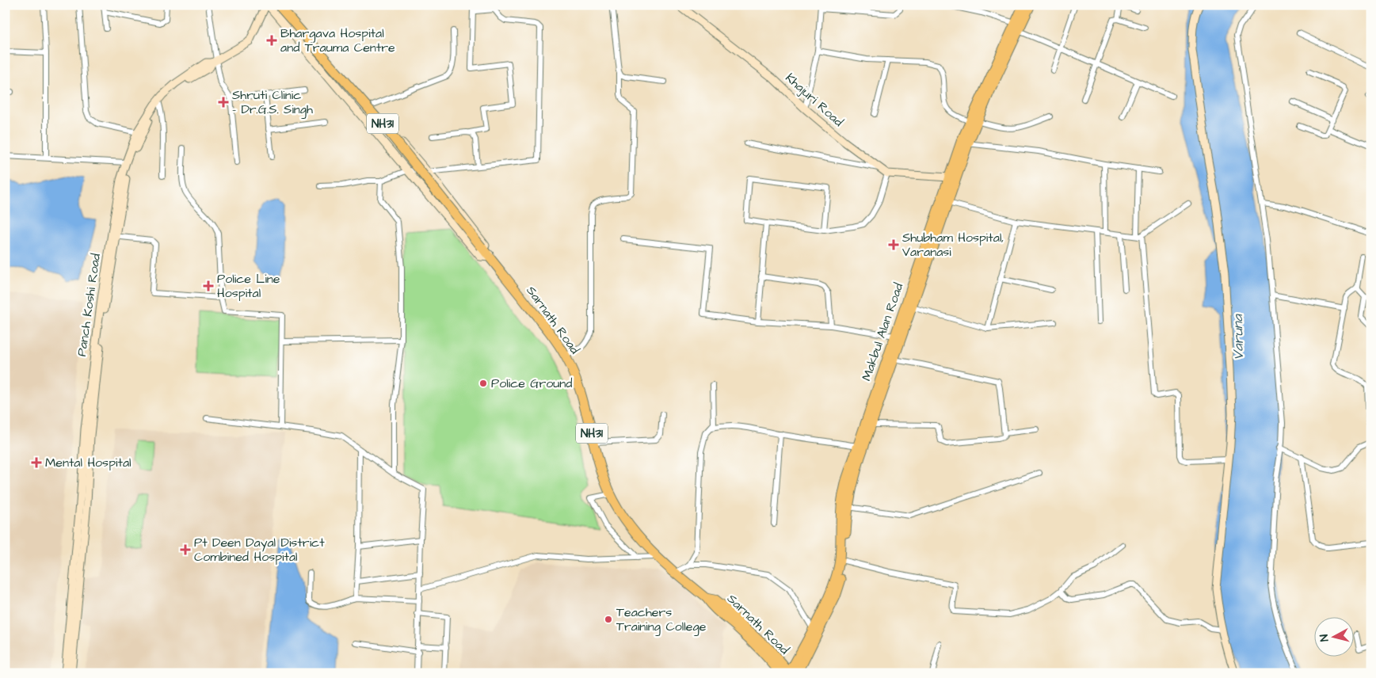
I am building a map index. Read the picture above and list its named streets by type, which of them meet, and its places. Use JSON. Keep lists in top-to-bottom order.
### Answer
{
  "streets": {
    "highway": ["NH31", "Sarnath Road", "Makbul Alan Road"],
    "street": ["Khajuri Road", "Panch Koshi Road"]
  },
  "crossings": [
    ["NH31", "Sarnath Road"],
    ["Sarnath Road", "Makbul Alan Road"]
  ],
  "water": ["Varuna"],
  "places": {
    "health": [
      "Bhargava Hospital and Trauma Centre",
      "Shruti Clinic - Dr.G.S. Singh",
      "Shubham Hospital, Varanasi",
      "Police Line Hospital",
      "Mental Hospital",
      "Pt Deen Dayal District Combined Hospital"
    ],
    "other": ["Police Ground", "Teachers Training College"]
  },
  "north": "left"
}
